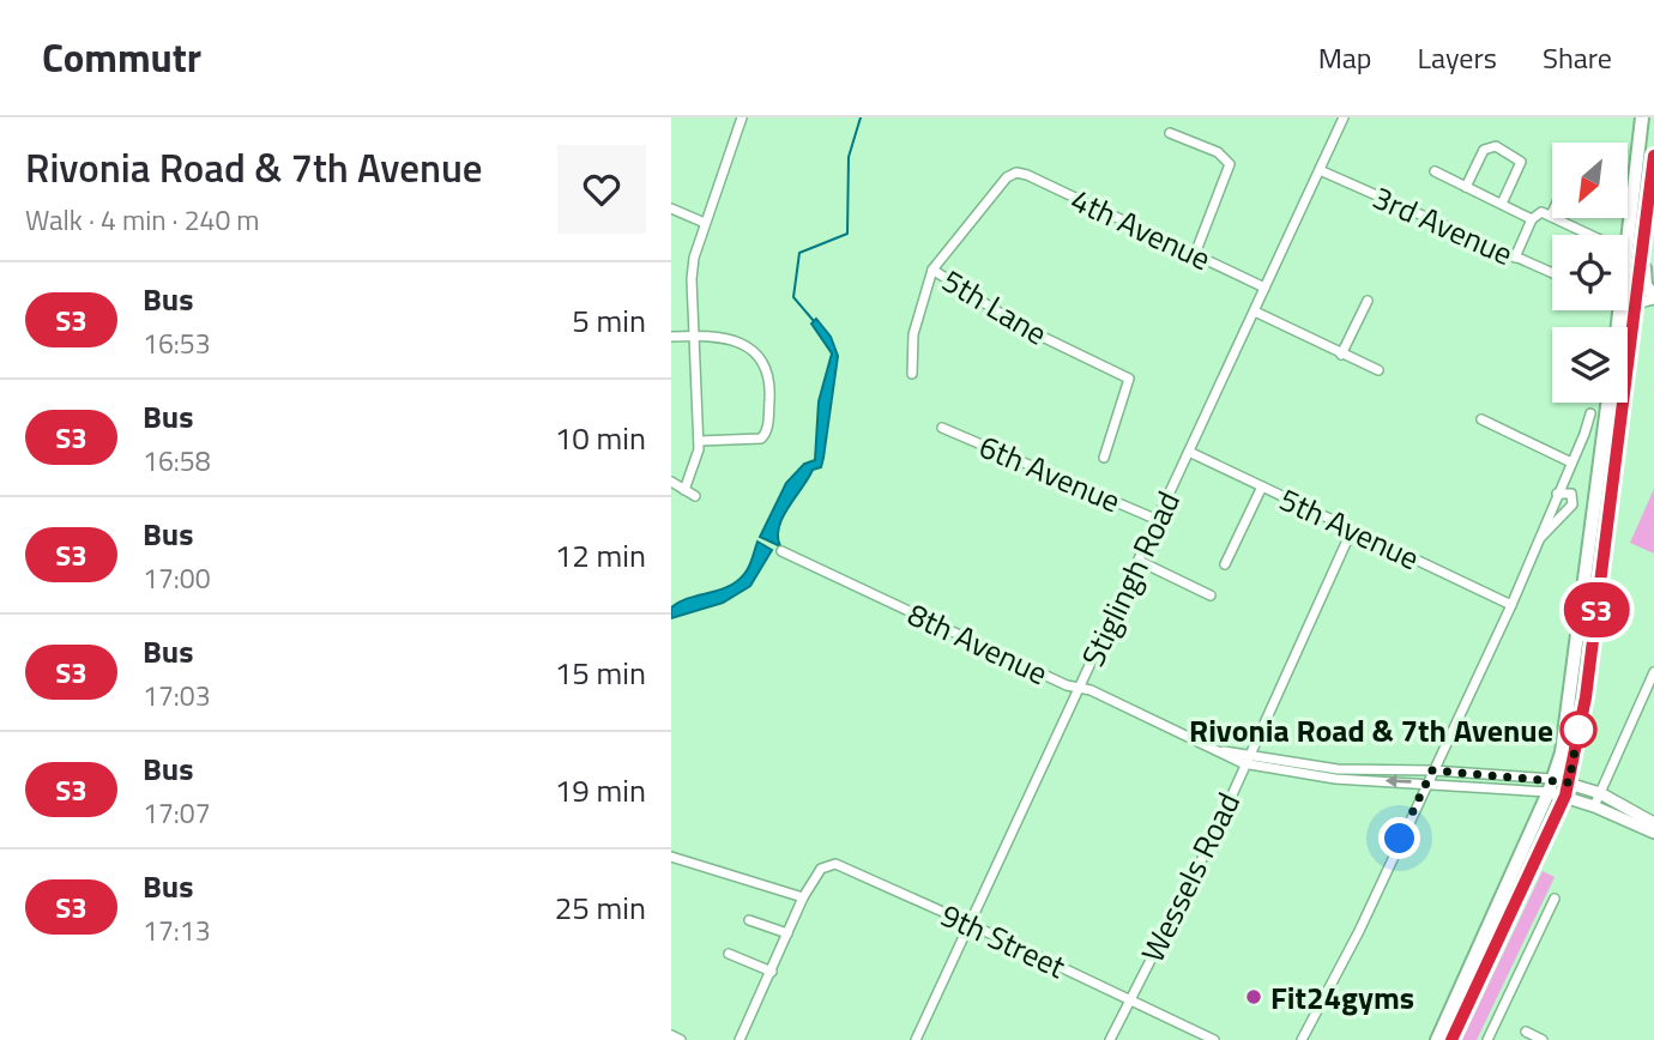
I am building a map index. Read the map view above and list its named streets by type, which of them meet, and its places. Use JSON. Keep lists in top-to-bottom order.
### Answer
{
  "streets": {
    "street": [
      "3rd Avenue",
      "4th Avenue",
      "5th Lane",
      "6th Avenue",
      "5th Avenue",
      "Stiglingh Road",
      "8th Avenue",
      "Wessels Road",
      "9th Street"
    ]
  },
  "crossings": [
    ["3rd Avenue", "Stiglingh Road"],
    ["4th Avenue", "5th Lane"],
    ["4th Avenue", "Stiglingh Road"],
    ["6th Avenue", "Stiglingh Road"],
    ["5th Avenue", "Stiglingh Road"],
    ["5th Avenue", "Wessels Road"],
    ["Stiglingh Road", "8th Avenue"],
    ["Stiglingh Road", "9th Street"],
    ["8th Avenue", "Wessels Road"],
    ["Wessels Road", "9th Street"]
  ],
  "places": ["Rivonia Road & 7th Avenue", "Fit24gyms"],
  "lines": ["bus line S3"],
  "north": "bottom left",
  "page": {
    "header": "Commutr",
    "nav": ["Map", "Layers", "Share"],
    "heading": ["Rivonia Road & 7th Avenue", "Walk · 4 min · 240 m"],
    "on_map": "S3",
    "list": [
      {
        "mark": "S3",
        "name": "Bus",
        "note": "16:53",
        "value": "5 min"
      },
      {
        "mark": "S3",
        "name": "Bus",
        "note": "16:58",
        "value": "10 min"
      },
      {
        "mark": "S3",
        "name": "Bus",
        "note": "17:00",
        "value": "12 min"
      },
      {
        "mark": "S3",
        "name": "Bus",
        "note": "17:03",
        "value": "15 min"
      },
      {
        "mark": "S3",
        "name": "Bus",
        "note": "17:07",
        "value": "19 min"
      },
      {
        "mark": "S3",
        "name": "Bus",
        "note": "17:13",
        "value": "25 min"
      }
    ]
  }
}
